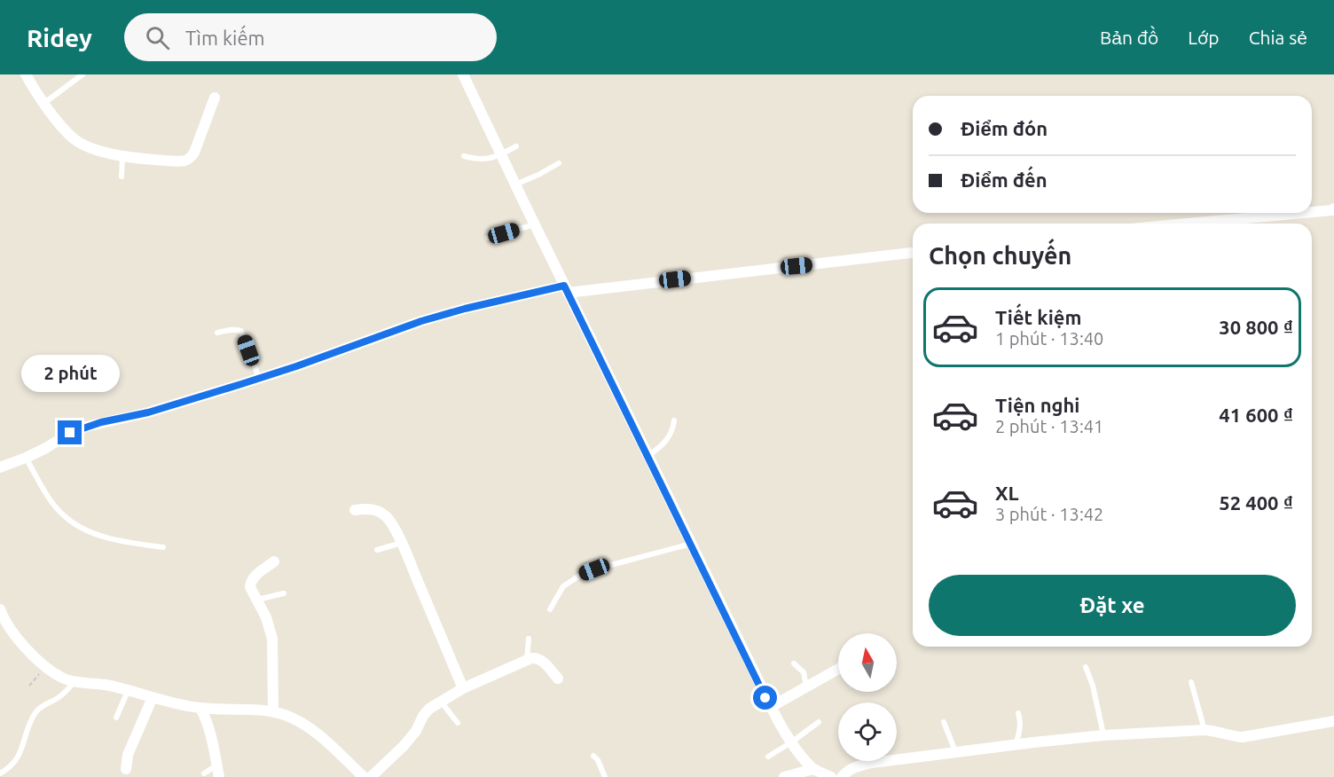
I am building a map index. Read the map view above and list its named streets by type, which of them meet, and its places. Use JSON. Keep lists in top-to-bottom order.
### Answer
{
  "north": "top",
  "page": {
    "header": "Ridey",
    "search": "Tìm kiếm",
    "nav": ["Bản đồ", "Lớp", "Chia sẻ"],
    "banner": ["Điểm đón", "Điểm đến"],
    "heading": "Chọn chuyến",
    "list": [
      {
        "name": "Tiết kiệm",
        "note": "1 phút · 13:40",
        "value": "30 800 ₫"
      },
      {
        "name": "Tiện nghi",
        "note": "2 phút · 13:41",
        "value": "41 600 ₫"
      },
      {
        "name": "XL",
        "note": "3 phút · 13:42",
        "value": "52 400 ₫"
      }
    ],
    "bubble": "2 phút",
    "buttons": "Đặt xe"
  }
}
